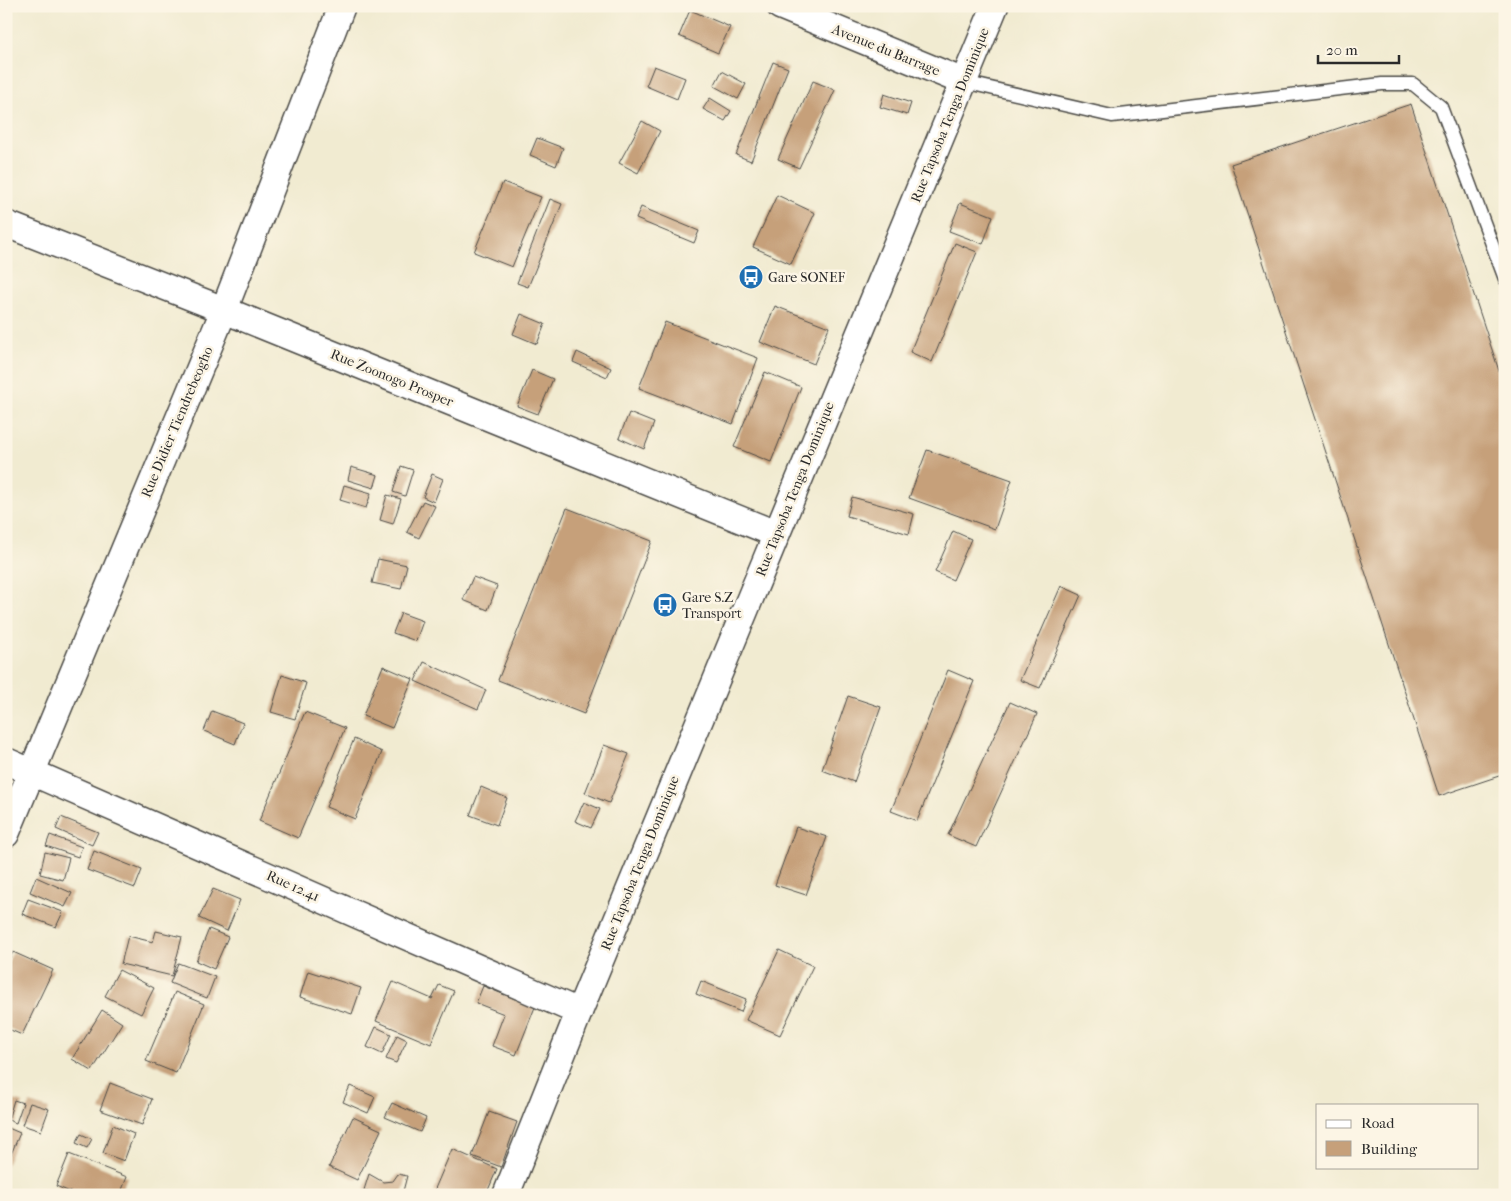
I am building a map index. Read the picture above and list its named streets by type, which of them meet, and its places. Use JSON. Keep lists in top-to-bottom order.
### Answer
{
  "streets": {
    "street": [
      "Avenue du Barrage",
      "Rue Tapsoba Tenga Dominique",
      "Rue Zoonogo Prosper",
      "Rue Didier Tiendrebeogho",
      "Rue 12.41"
    ]
  },
  "crossings": [
    ["Avenue du Barrage", "Rue Tapsoba Tenga Dominique"],
    ["Rue Tapsoba Tenga Dominique", "Rue Zoonogo Prosper"],
    ["Rue Tapsoba Tenga Dominique", "Rue 12.41"],
    ["Rue Zoonogo Prosper", "Rue Didier Tiendrebeogho"],
    ["Rue Didier Tiendrebeogho", "Rue 12.41"]
  ],
  "places": {
    "bus stop": ["Gare SONEF", "Gare S.Z Transport"]
  },
  "legend": ["Road", "Building"],
  "scale_bar": "20 m"
}
